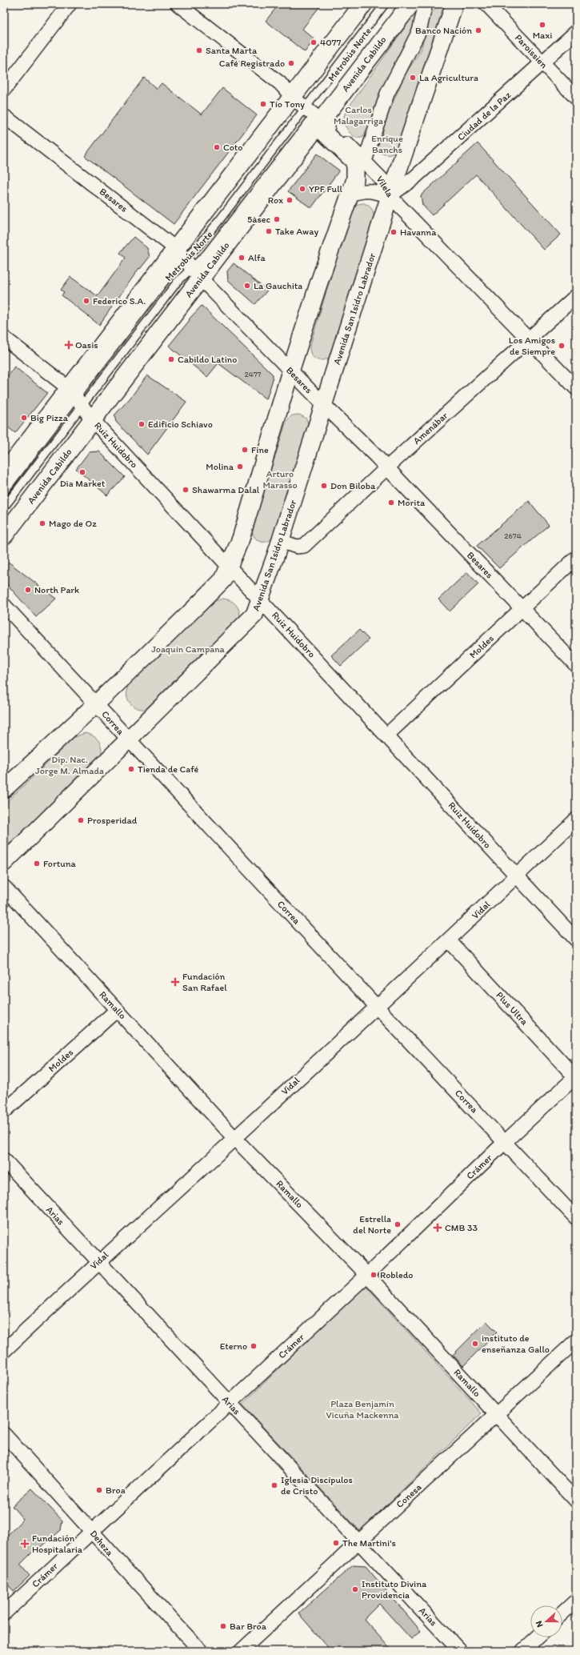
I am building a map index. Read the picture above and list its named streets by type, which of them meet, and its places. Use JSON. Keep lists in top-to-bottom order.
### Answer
{
  "streets": {
    "main road": ["Avenida Cabildo"],
    "street": [
      "Paroissien",
      "Ciudad de la Paz",
      "Vilela",
      "Besares",
      "Avenida San Isidro Labrador",
      "Amenábar",
      "Ruiz Huidobro",
      "Moldes",
      "Correa",
      "Vidal",
      "Ramallo",
      "Plus Ultra",
      "Crámer",
      "Arias",
      "Conesa",
      "Deheza"
    ],
    "lane": ["Metrobús Norte"]
  },
  "crossings": [
    ["Paroissien", "Ciudad de la Paz"],
    ["Metrobús Norte", "Avenida Cabildo"],
    ["Metrobús Norte", "Vilela"],
    ["Metrobús Norte", "Besares"],
    ["Metrobús Norte", "Ruiz Huidobro"],
    ["Avenida Cabildo", "Vilela"],
    ["Avenida Cabildo", "Besares"],
    ["Avenida Cabildo", "Ruiz Huidobro"],
    ["Ciudad de la Paz", "Vilela"],
    ["Ciudad de la Paz", "Avenida San Isidro Labrador"],
    ["Vilela", "Avenida San Isidro Labrador"],
    ["Vilela", "Amenábar"],
    ["Besares", "Avenida San Isidro Labrador"],
    ["Besares", "Amenábar"],
    ["Besares", "Moldes"],
    ["Avenida San Isidro Labrador", "Amenábar"],
    ["Avenida San Isidro Labrador", "Ruiz Huidobro"],
    ["Avenida San Isidro Labrador", "Correa"],
    ["Ruiz Huidobro", "Moldes"],
    ["Ruiz Huidobro", "Vidal"],
    ["Moldes", "Ramallo"],
    ["Correa", "Vidal"],
    ["Correa", "Crámer"],
    ["Vidal", "Ramallo"],
    ["Vidal", "Plus Ultra"],
    ["Vidal", "Arias"],
    ["Ramallo", "Crámer"],
    ["Ramallo", "Conesa"],
    ["Plus Ultra", "Crámer"],
    ["Crámer", "Arias"],
    ["Crámer", "Deheza"],
    ["Arias", "Conesa"]
  ],
  "parks": [
    "Carlos Malagarriga",
    "Enrique Banchs",
    "Arturo Marasso",
    "Joaquín Campana",
    "Dip. Nac. Jorge M. Almada",
    "Plaza Benjamín Vicuña Mackenna"
  ],
  "places": {
    "other": [
      "Maxi",
      "Banco Nación",
      "4077",
      "Santa Marta",
      "Café Registrado",
      "La Agricultura",
      "Tío Tony",
      "Coto",
      "YPF Full",
      "Rox",
      "5àsec",
      "Take Away",
      "Havanna",
      "Alfa",
      "La Gauchita",
      "Federico S.A.",
      "Los Amigos de Siempre",
      "Cabildo Latino",
      "Big Pizza",
      "Edificio Schiavo",
      "Fine",
      "Molina",
      "Dia Market",
      "Don Biloba",
      "Shawarma Dalal",
      "Morita",
      "Mago de Oz",
      "North Park",
      "Tienda de Café",
      "Prosperidad",
      "Fortuna",
      "Estrella del Norte",
      "Robledo",
      "instituto de enseñanza Gallo",
      "Eterno",
      "Iglesia Discípulos de Cristo",
      "Broa",
      "The Martini's",
      "Instituto Divina Providencia",
      "Bar Broa"
    ],
    "health": [
      "Oasis",
      "Fundación San Rafael",
      "CMB 33",
      "Fundación Hospitalaria"
    ]
  },
  "house_numbers": ["2477", "2674"],
  "north": "left"
}
